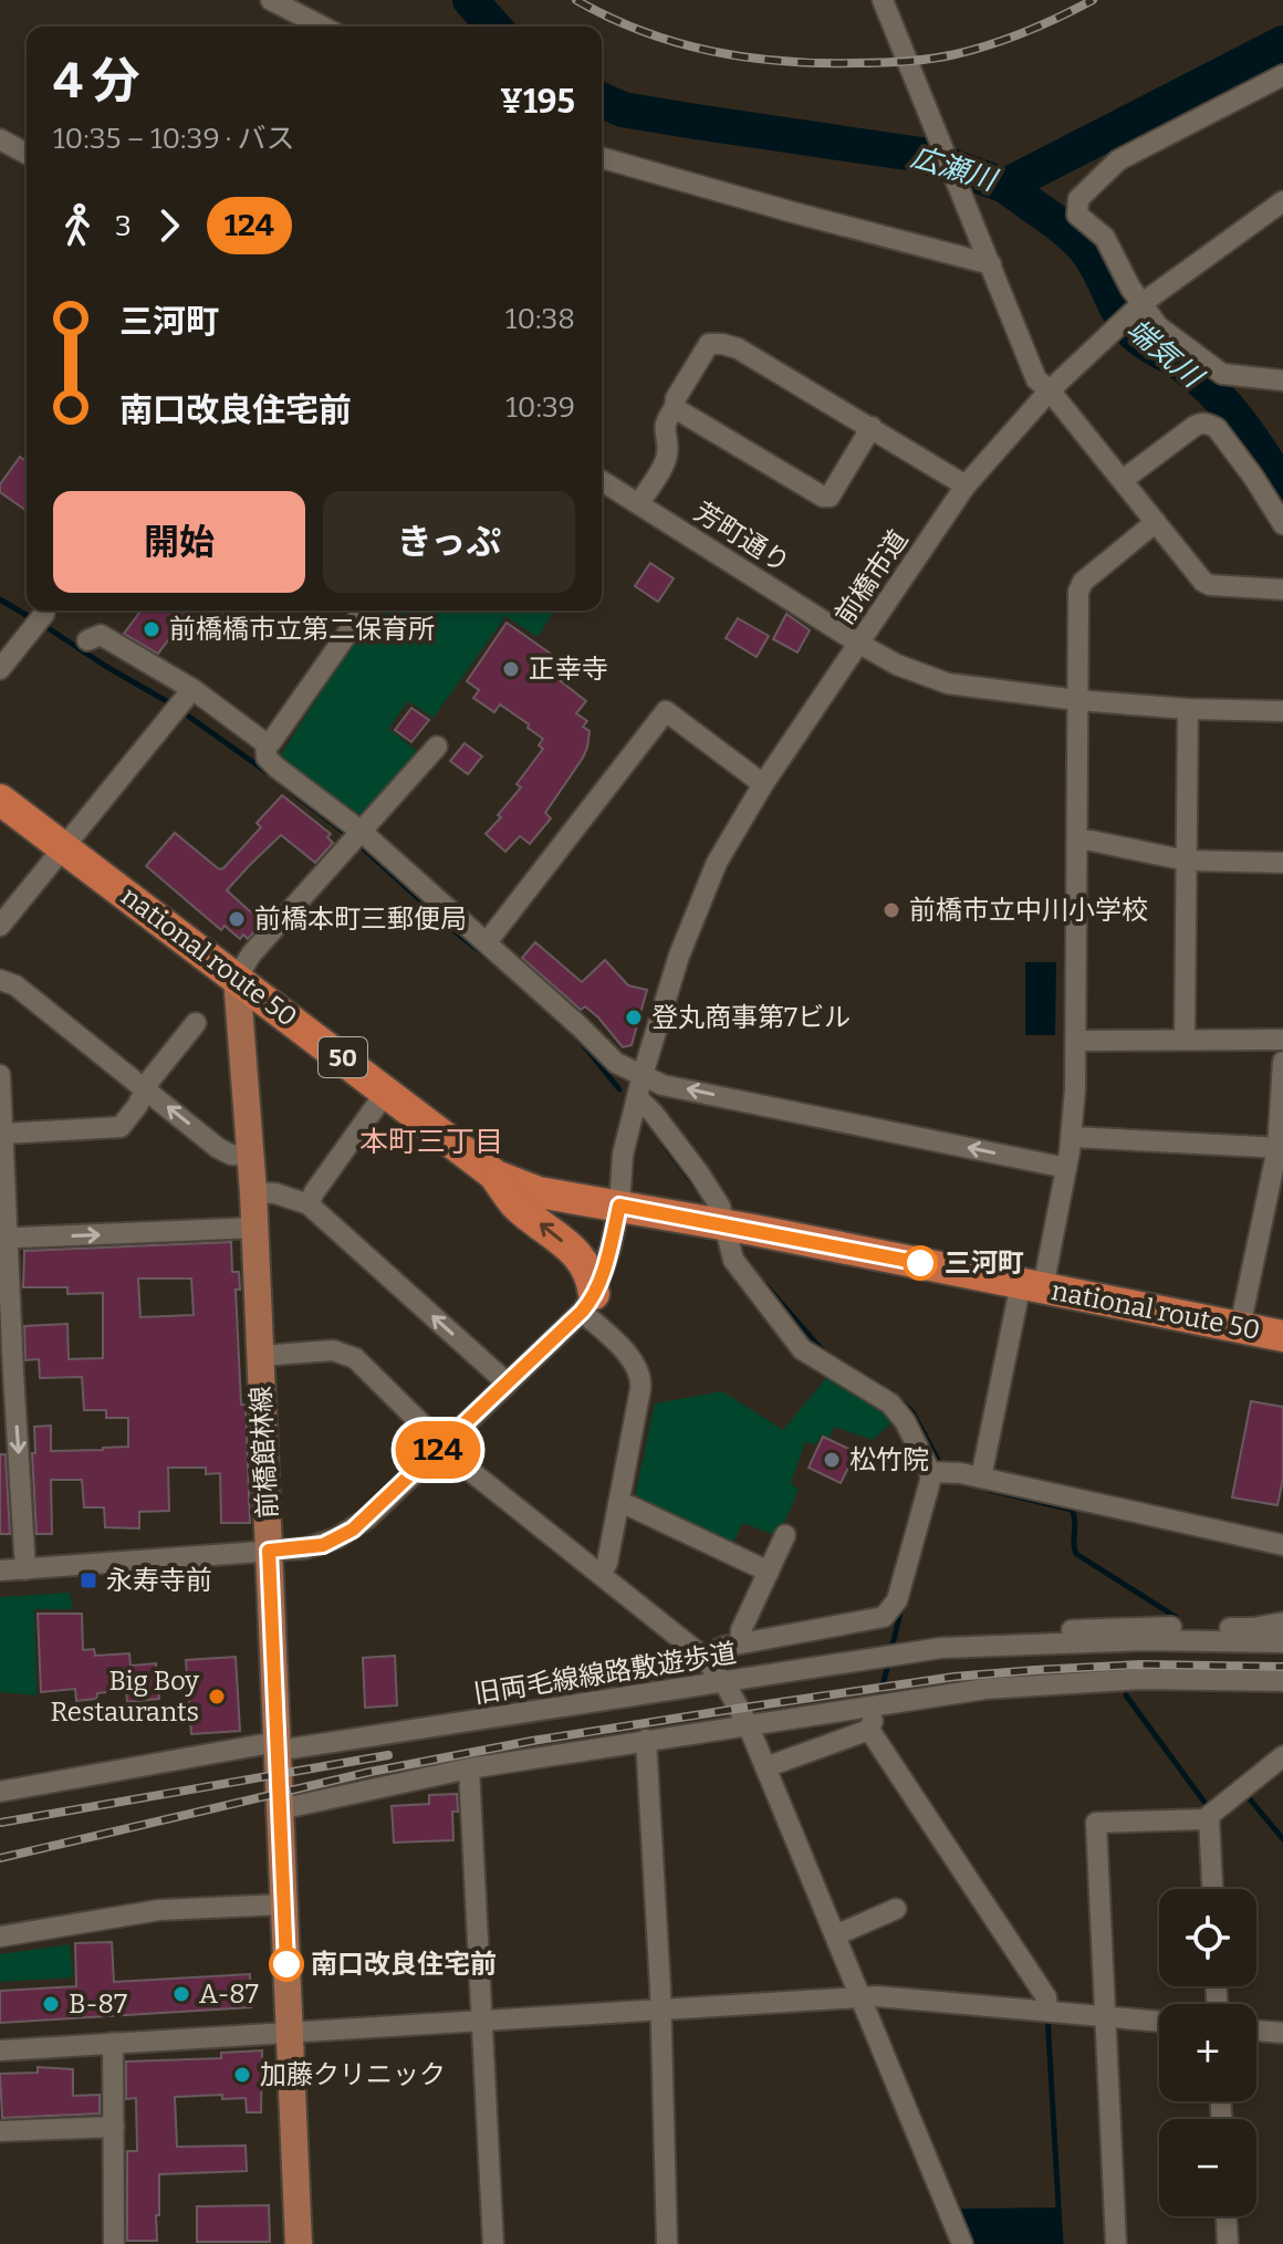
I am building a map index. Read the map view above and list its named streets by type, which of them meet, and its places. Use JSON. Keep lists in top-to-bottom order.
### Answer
{
  "streets": {
    "highway": ["national route 50", "50"],
    "main road": ["前橋館林線"],
    "street": ["芳町通り", "前橋市道", "旧両毛線線路敷遊歩道"]
  },
  "crossings": [
    ["芳町通り", "前橋市道"],
    ["前橋市道", "national route 50"],
    ["national route 50", "前橋館林線"],
    ["前橋館林線", "旧両毛線線路敷遊歩道"]
  ],
  "districts": ["本町三丁目"],
  "water": ["広瀬川", "端気川"],
  "places": {
    "other": [
      "前橋橋市立第二保育所",
      "正幸寺",
      "前橋市立中川小学校",
      "前橋本町三郵便局",
      "登丸商事第7ビル",
      "三河町",
      "松竹院",
      "Big Boy Restaurants",
      "南口改良住宅前",
      "A-87",
      "B-87",
      "加藤クリニック"
    ],
    "transit": ["永寿寺前"]
  },
  "lines": ["bus line 124"],
  "page": {
    "on_map": "124",
    "heading": ["4 分", "10:35 – 10:39 · バス", "¥195"],
    "legs": ["3", "124"],
    "list": [
      {
        "name": "三河町",
        "value": "10:38"
      },
      {
        "name": "南口改良住宅前",
        "value": "10:39"
      }
    ],
    "buttons": ["開始", "きっぷ"],
    "map_buttons": ["+", "−"]
  }
}
